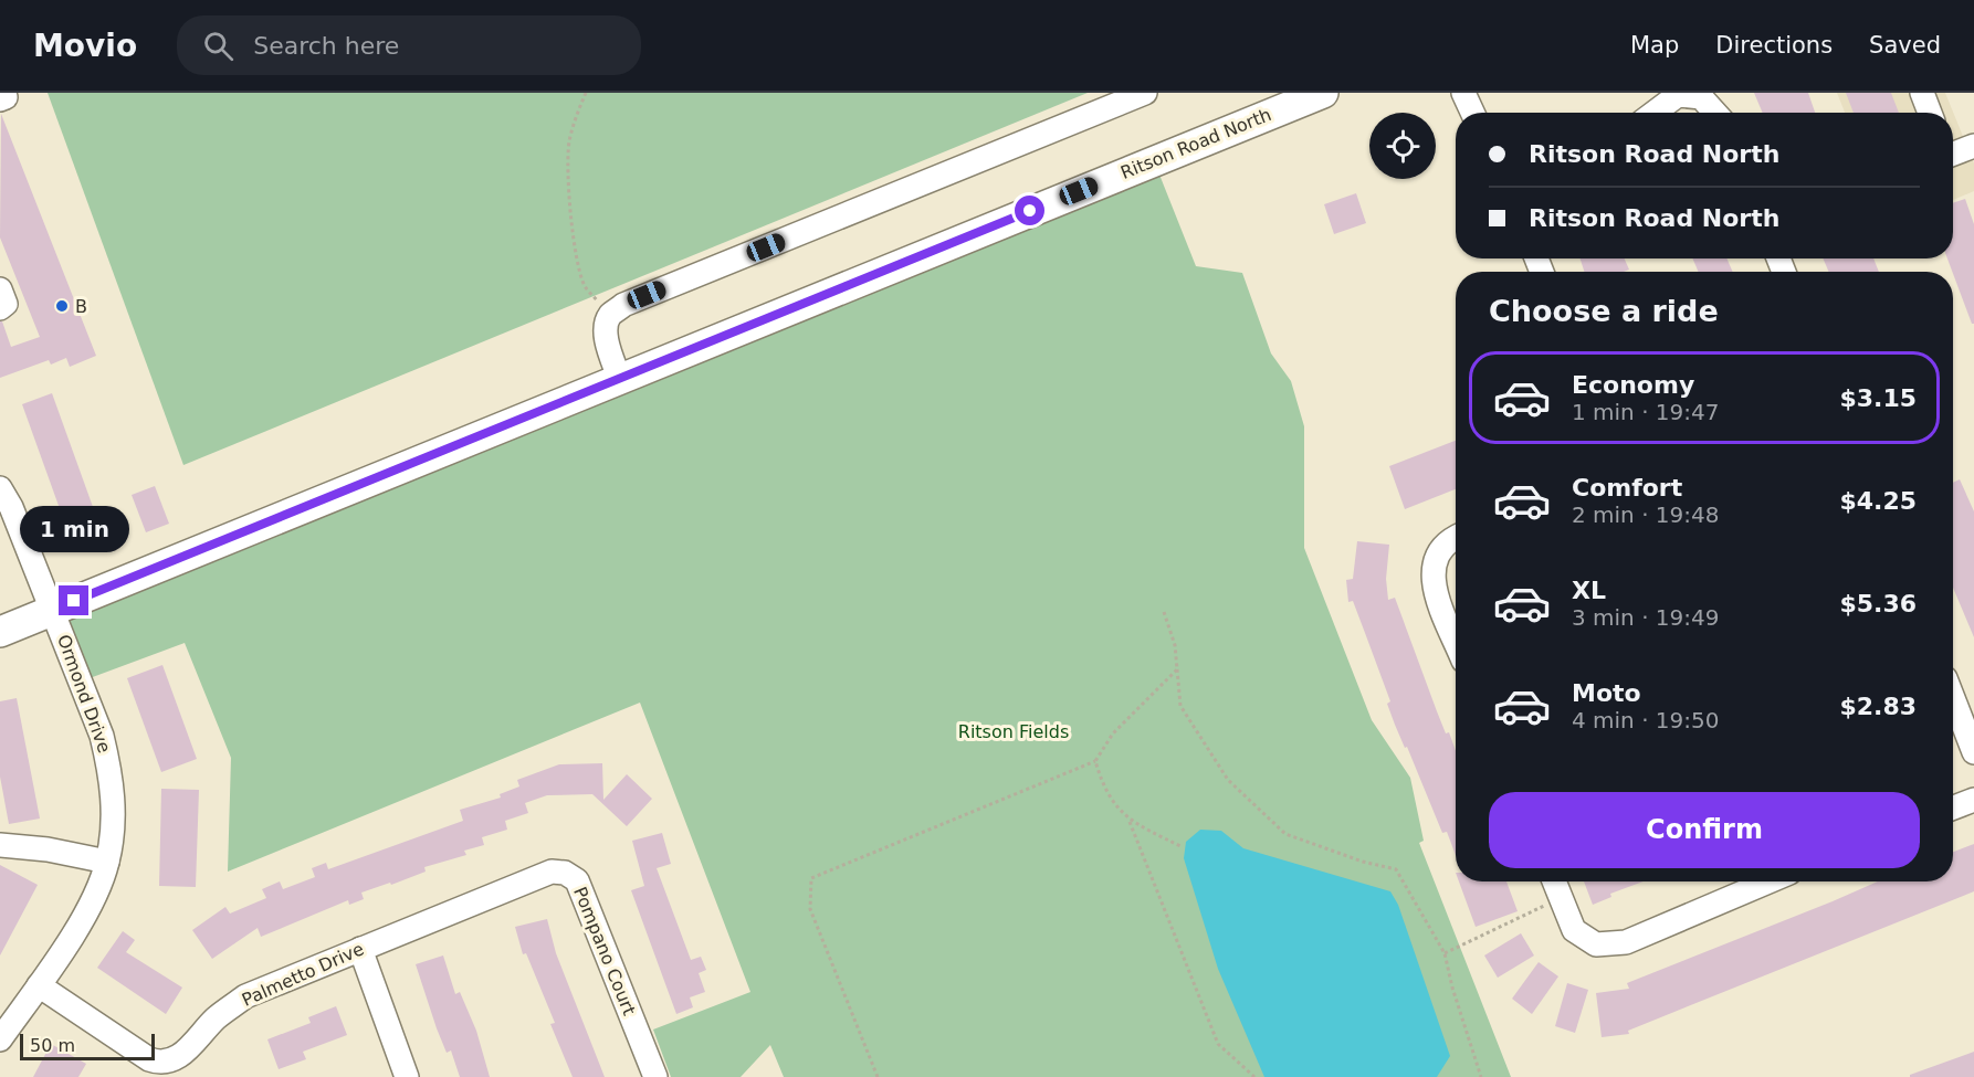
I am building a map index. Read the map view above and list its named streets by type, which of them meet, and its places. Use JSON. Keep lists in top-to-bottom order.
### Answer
{
  "streets": {
    "main road": ["Ritson Road North"],
    "street": ["Ormond Drive", "Pompano Court", "Palmetto Drive"]
  },
  "crossings": [
    ["Ritson Road North", "Ormond Drive"],
    ["Ormond Drive", "Palmetto Drive"],
    ["Pompano Court", "Palmetto Drive"]
  ],
  "parks": ["Ritson Fields"],
  "places": ["B"],
  "scale_bar": "50 m",
  "page": {
    "header": "Movio",
    "search": "Search here",
    "nav": ["Map", "Directions", "Saved"],
    "banner": ["Ritson Road North", "Ritson Road North"],
    "heading": "Choose a ride",
    "list": [
      {
        "name": "Economy",
        "note": "1 min · 19:47",
        "value": "$3.15"
      },
      {
        "name": "Comfort",
        "note": "2 min · 19:48",
        "value": "$4.25"
      },
      {
        "name": "XL",
        "note": "3 min · 19:49",
        "value": "$5.36"
      },
      {
        "name": "Moto",
        "note": "4 min · 19:50",
        "value": "$2.83"
      }
    ],
    "bubble": "1 min",
    "buttons": "Confirm",
    "scale": "50 m"
  }
}
